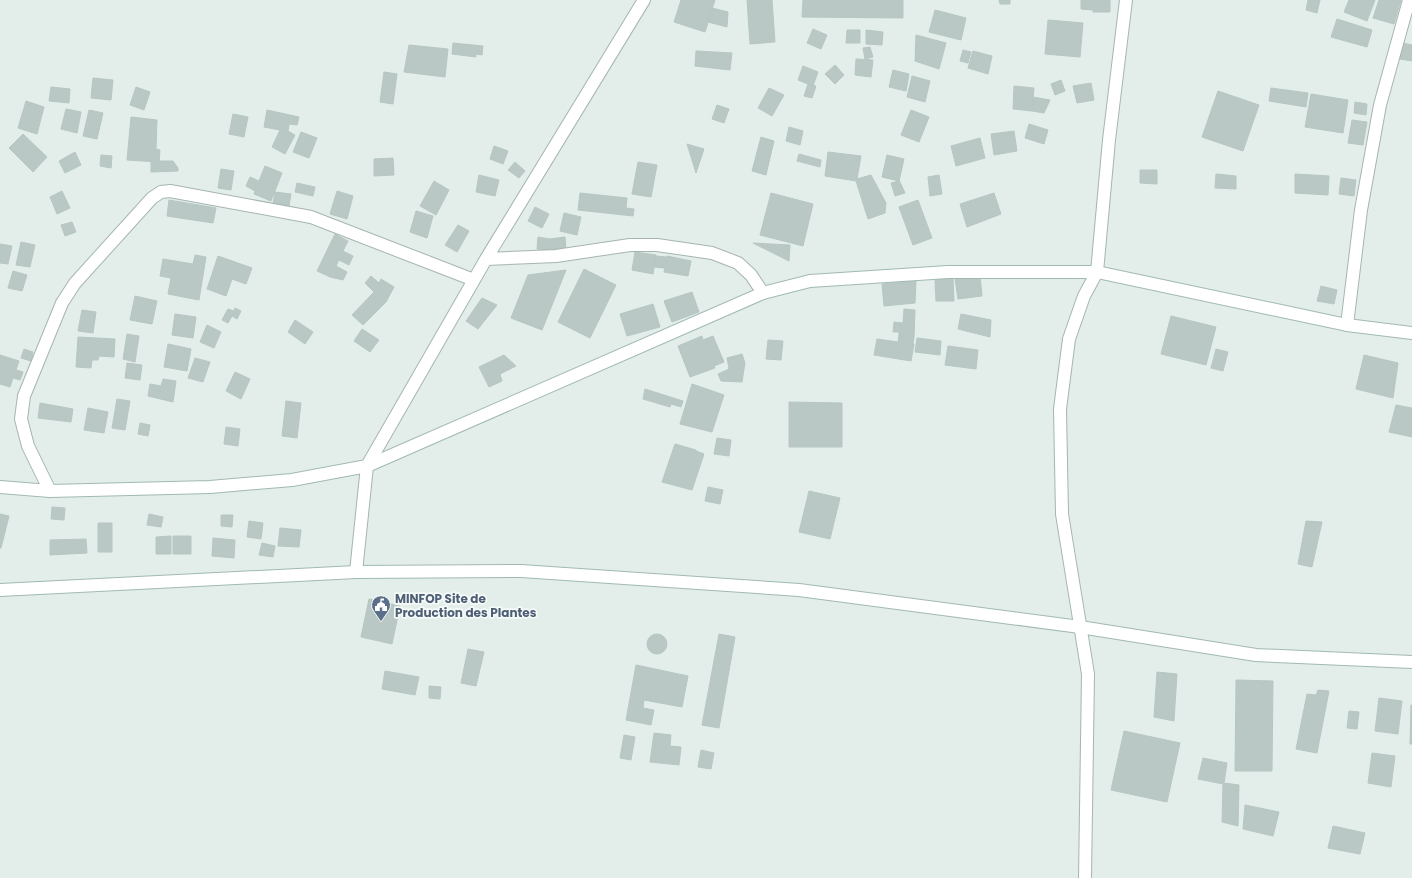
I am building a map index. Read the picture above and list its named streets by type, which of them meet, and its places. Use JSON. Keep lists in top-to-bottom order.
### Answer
{
  "places": {
    "public building": ["MINFOP Site de Production des Plantes"]
  }
}
